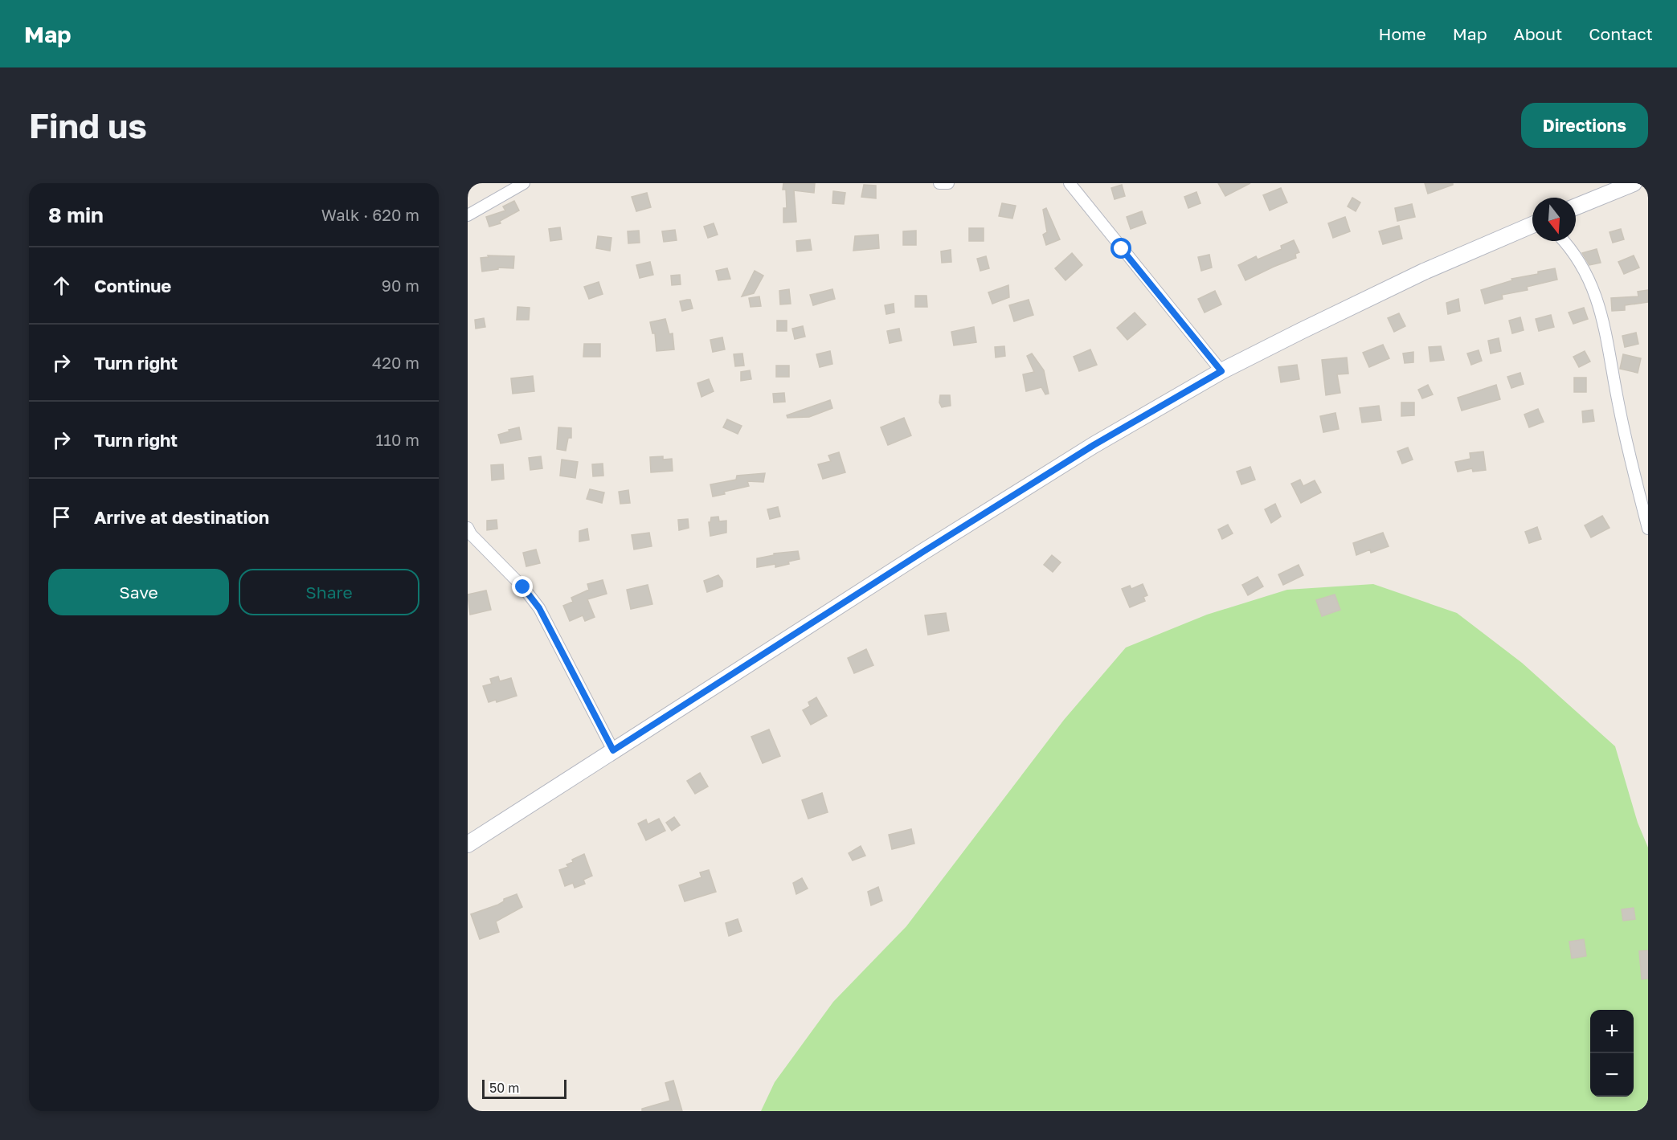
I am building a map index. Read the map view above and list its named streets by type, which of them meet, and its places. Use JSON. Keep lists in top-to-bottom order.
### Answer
{
  "scale_bar": "50 m",
  "north": "bottom",
  "page": {
    "header": "Map",
    "nav": [
      "Home",
      "Map",
      "About",
      "Contact"
    ],
    "buttons": [
      "Directions",
      ["Save", "Share"]
    ],
    "title": "Find us",
    "heading": ["8 min", "Walk · 620 m"],
    "list": [
      ["Continue", "90 m"],
      ["Turn right", "420 m"],
      ["Turn right", "110 m"],
      "Arrive at destination"
    ],
    "map_buttons": ["+", "−"],
    "scale": "50 m"
  }
}
